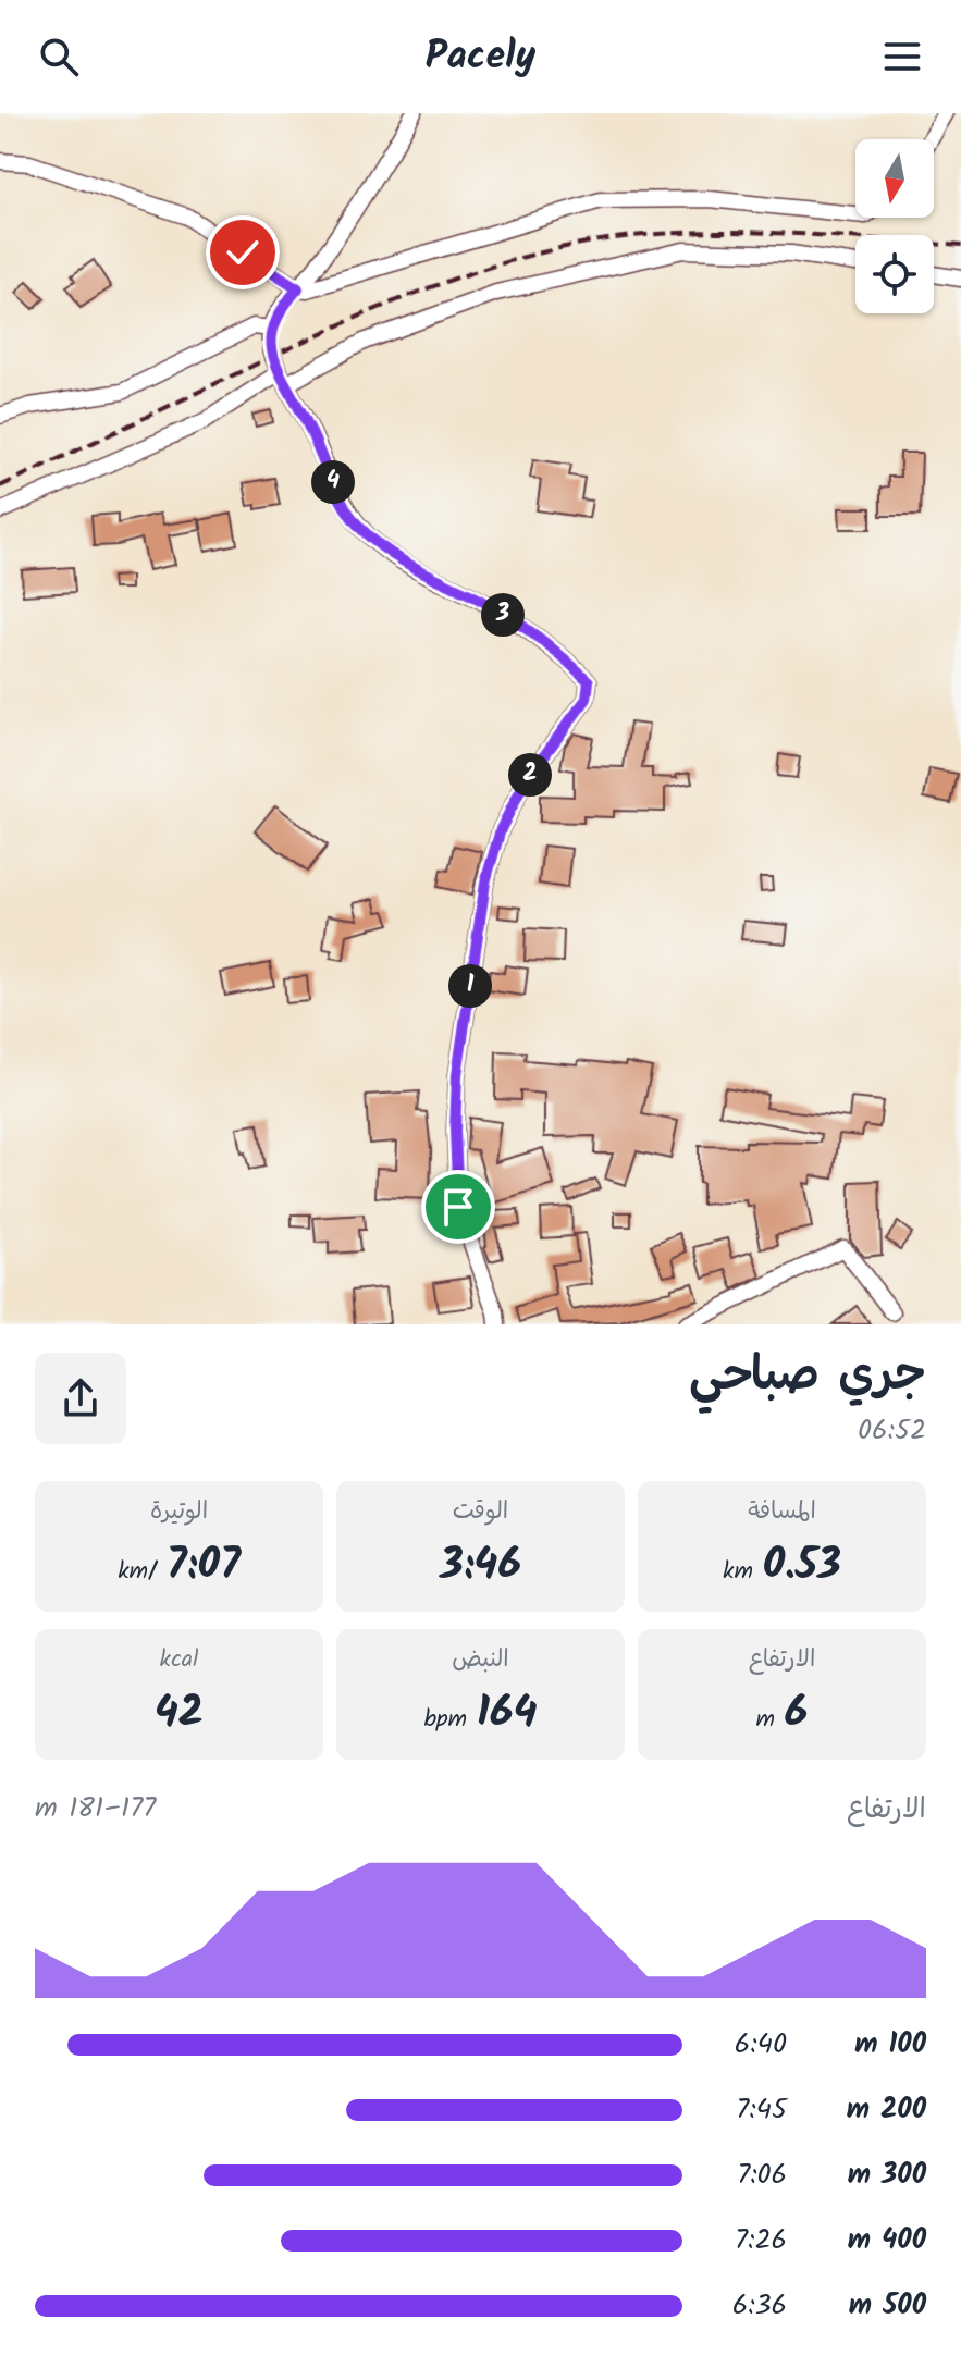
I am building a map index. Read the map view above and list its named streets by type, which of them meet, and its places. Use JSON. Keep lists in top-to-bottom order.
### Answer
{
  "north": "bottom",
  "page": {
    "header": "Pacely",
    "pins": [
      "4",
      "3",
      "2",
      "1"
    ],
    "heading": ["جري صباحي", "06:52"],
    "stats": [
      ["المسافة", "0.53 km"],
      ["الوقت", "3:46"],
      ["الوتيرة", "7:07 /km"],
      ["الارتفاع", "6 m"],
      ["النبض", "164 bpm"],
      ["kcal", "42"]
    ],
    "chart": ["الارتفاع", "177–181 m"],
    "list": [
      {
        "name": "100 m",
        "note": "6:40"
      },
      {
        "name": "200 m",
        "note": "7:45"
      },
      {
        "name": "300 m",
        "note": "7:06"
      },
      {
        "name": "400 m",
        "note": "7:26"
      },
      {
        "name": "500 m",
        "note": "6:36"
      }
    ]
  }
}
